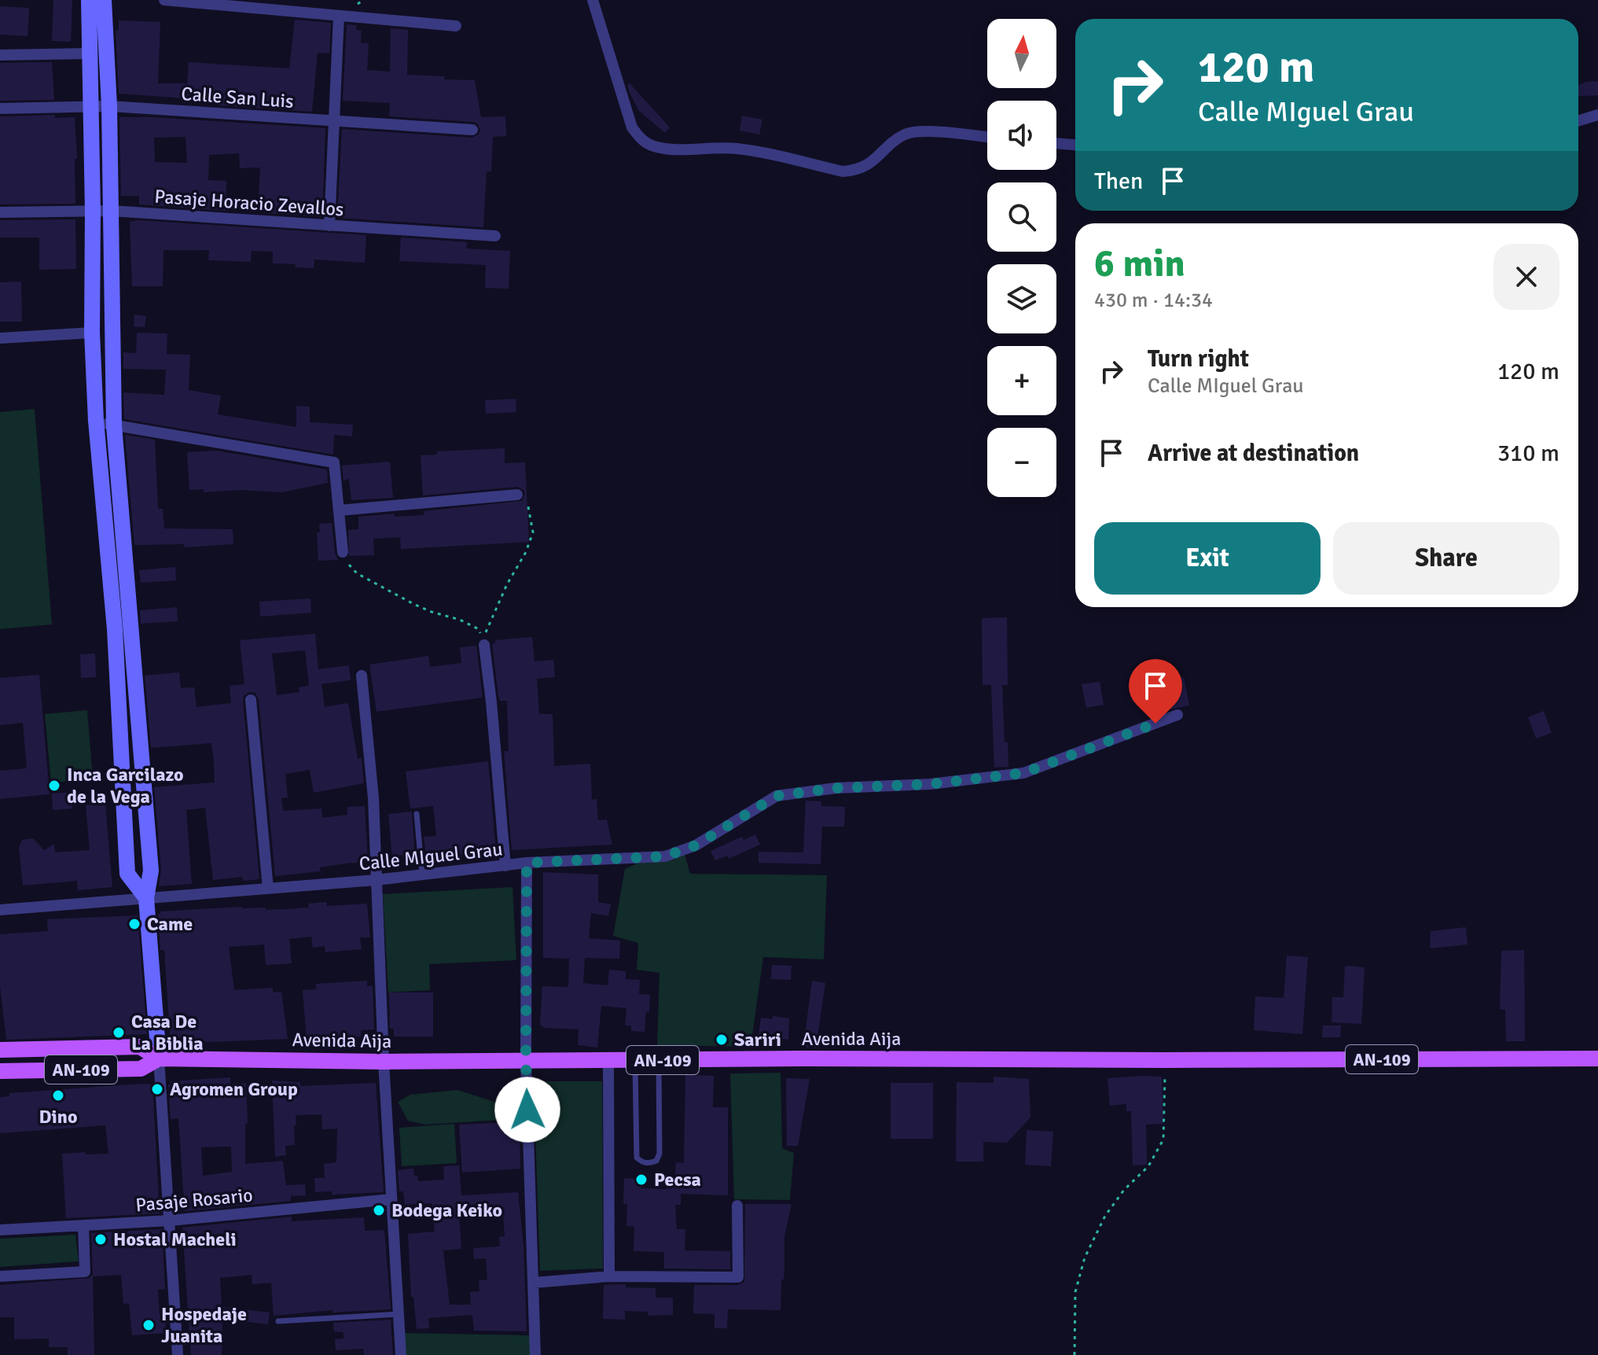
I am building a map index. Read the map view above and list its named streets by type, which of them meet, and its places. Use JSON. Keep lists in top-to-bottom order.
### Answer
{
  "streets": {
    "main road": ["Avenida Aija", "AN-109"],
    "street": [
      "Calle San Luis",
      "Pasaje Horacio Zevallos",
      "Calle MIguel Grau",
      "Pasaje Rosario"
    ]
  },
  "crossings": [
    ["Avenida Aija", "AN-109"]
  ],
  "places": [
    "Inca Garcilazo de la Vega",
    "Came",
    "Casa De La Biblia",
    "Sariri",
    "Agromen Group",
    "Dino",
    "Pecsa",
    "Bodega Keiko",
    "Hostal Macheli",
    "Hospedaje Juanita"
  ],
  "north": "top",
  "page": {
    "map_buttons": ["+", "−"],
    "turn": ["120 m", "Calle MIguel Grau"],
    "then": "Then",
    "heading": ["6 min", "430 m · 14:34"],
    "list": [
      {
        "name": "Turn right",
        "note": "Calle MIguel Grau",
        "value": "120 m"
      },
      {
        "name": "Arrive at destination",
        "value": "310 m"
      }
    ],
    "buttons": ["Exit", "Share"]
  }
}
